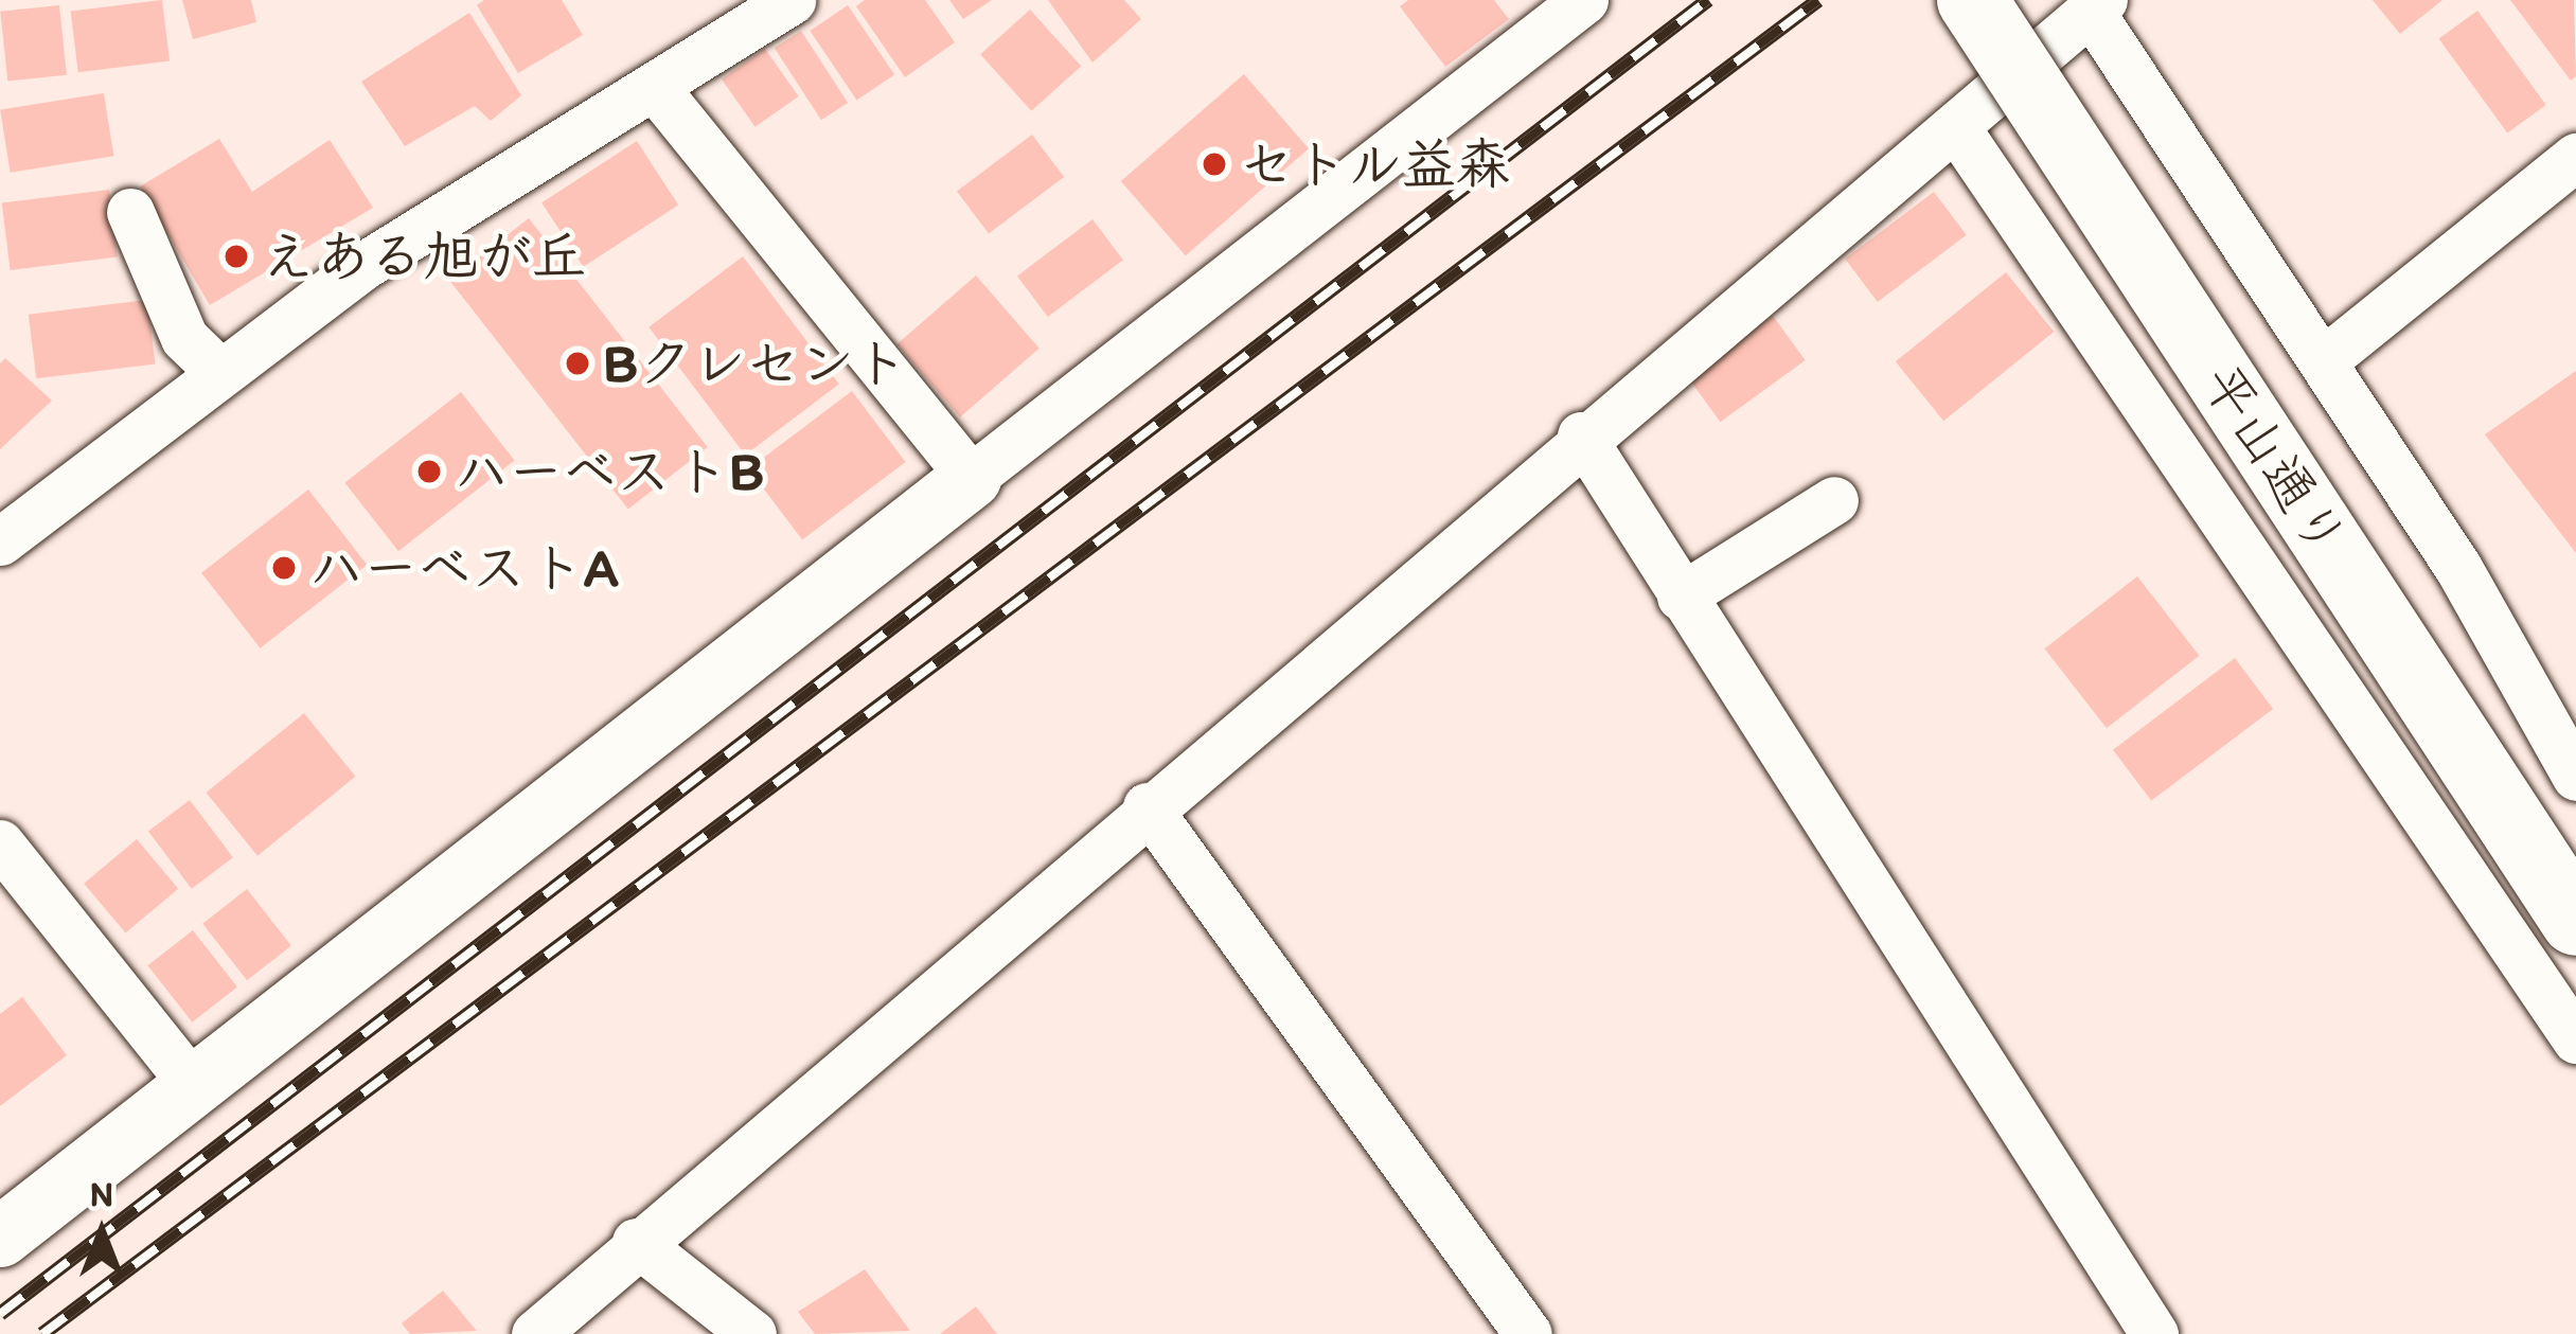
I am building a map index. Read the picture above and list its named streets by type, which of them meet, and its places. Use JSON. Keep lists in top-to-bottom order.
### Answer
{
  "streets": {
    "main road": ["平山通り"]
  },
  "places": [
    "セトル益森",
    "えある旭が丘",
    "Bクレセント",
    "ハーベストB",
    "ハーベストA"
  ],
  "north": "top"
}
